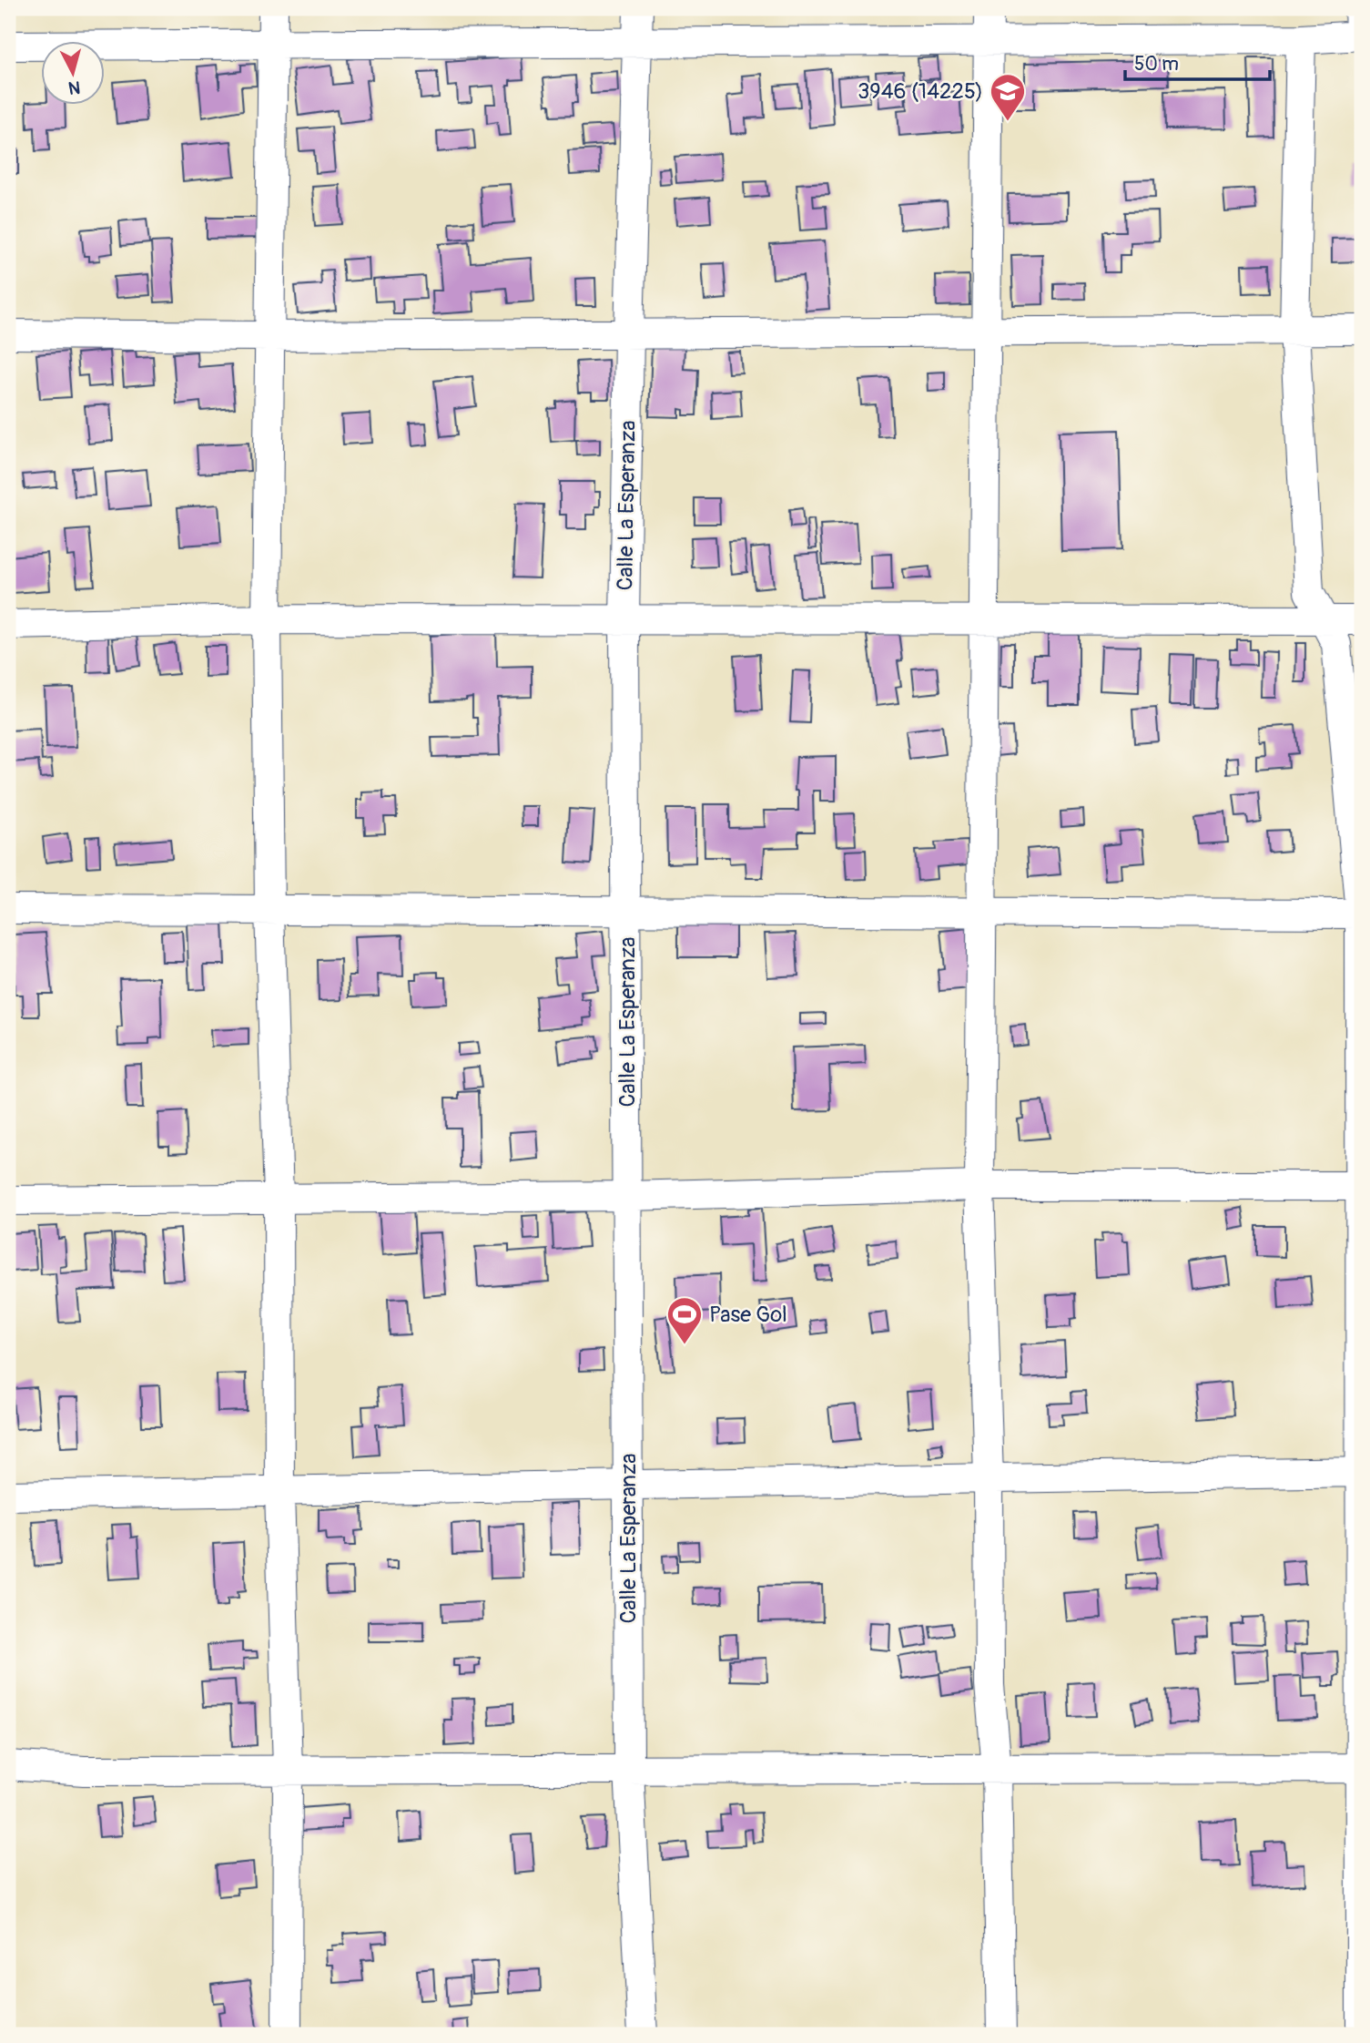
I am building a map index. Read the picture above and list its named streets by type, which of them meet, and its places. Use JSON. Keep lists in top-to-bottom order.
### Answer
{
  "streets": {
    "street": ["Calle La Esperanza"]
  },
  "places": {
    "school or university": ["3946 (14225)"],
    "sports": ["Pase Gol"]
  },
  "scale_bar": "50 m",
  "north": "bottom"
}
